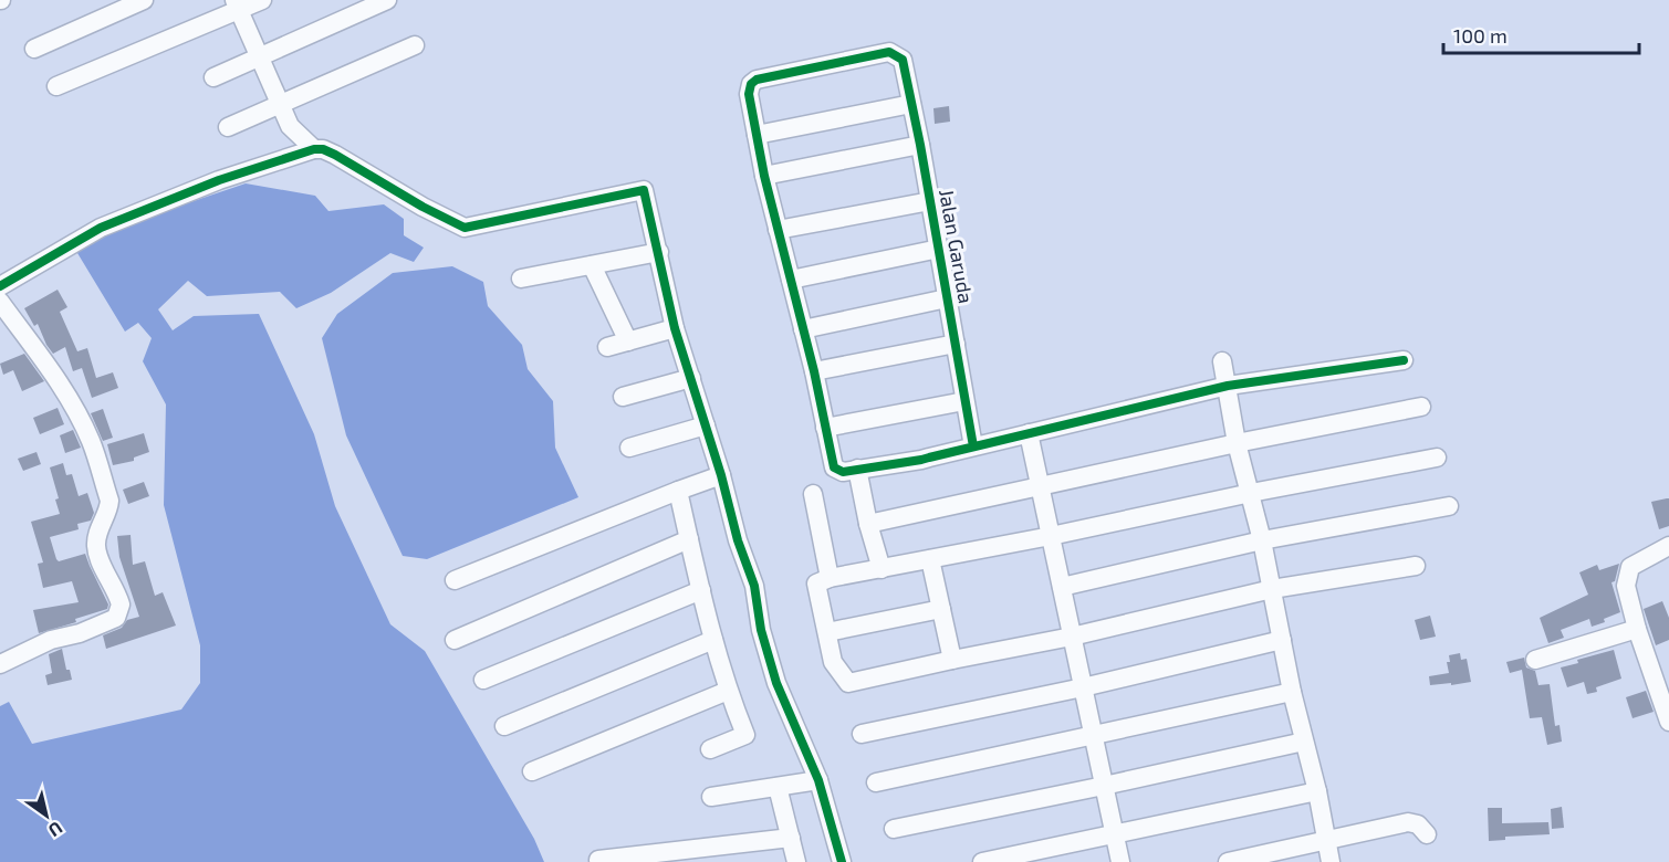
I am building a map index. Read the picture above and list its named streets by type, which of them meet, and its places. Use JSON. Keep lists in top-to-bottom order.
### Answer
{
  "streets": {
    "street": ["Jalan Garuda"]
  },
  "scale_bar": "100 m",
  "north": "bottom right"
}
